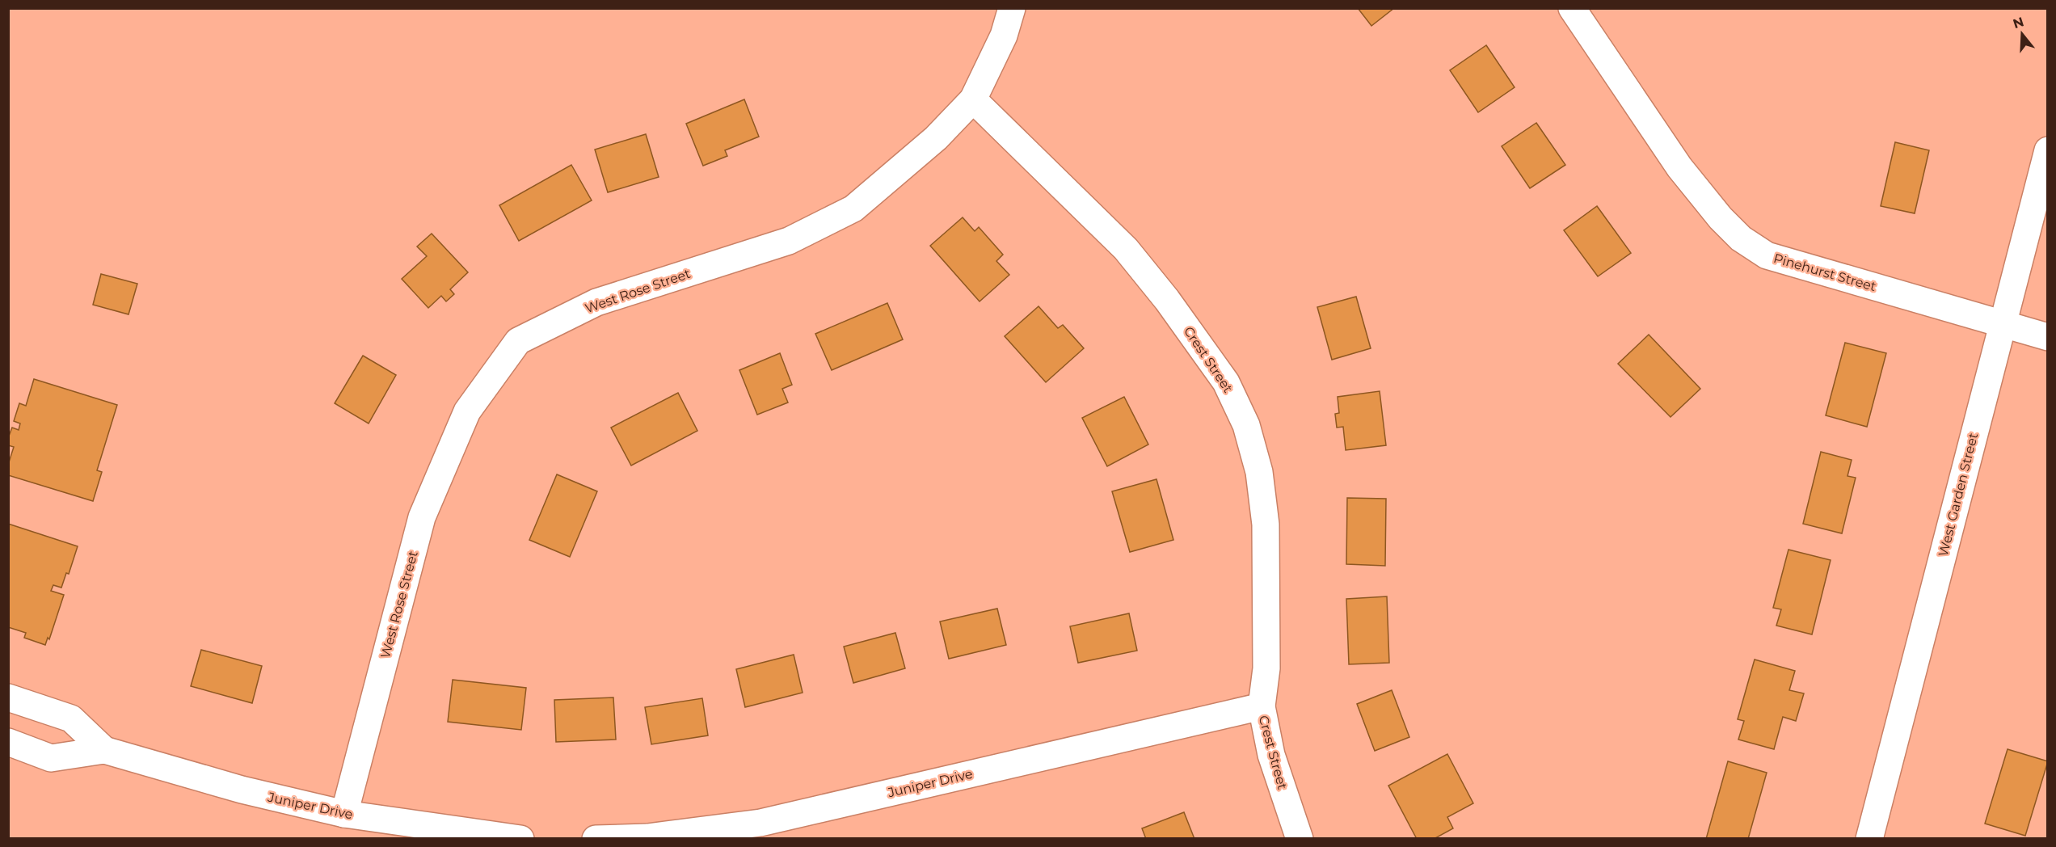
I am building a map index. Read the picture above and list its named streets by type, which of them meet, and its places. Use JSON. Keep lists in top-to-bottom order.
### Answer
{
  "streets": {
    "street": [
      "Pinehurst Street",
      "West Rose Street",
      "Crest Street",
      "West Garden Street",
      "Juniper Drive"
    ]
  },
  "crossings": [
    ["Pinehurst Street", "West Garden Street"],
    ["West Rose Street", "Crest Street"],
    ["West Rose Street", "Juniper Drive"],
    ["Crest Street", "Juniper Drive"]
  ],
  "north": "top"
}
